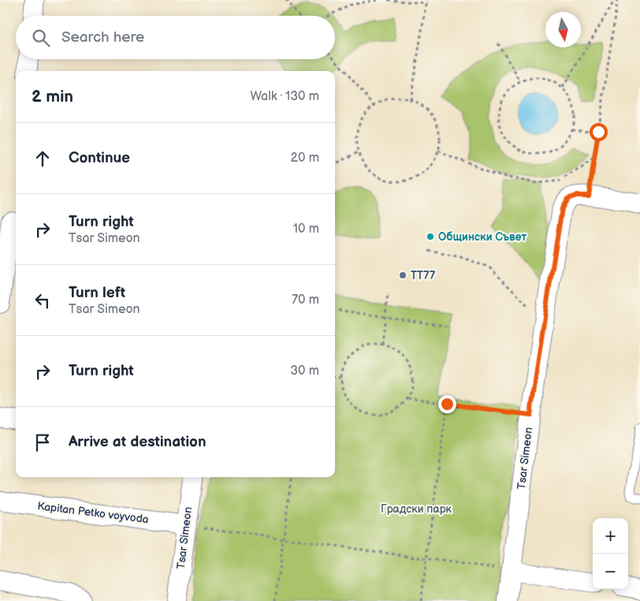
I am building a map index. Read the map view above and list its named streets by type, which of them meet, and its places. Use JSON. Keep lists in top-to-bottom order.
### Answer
{
  "streets": {
    "street": ["Tsar Simeon", "Kapitan Petko voyvoda"]
  },
  "crossings": [
    ["Tsar Simeon", "Kapitan Petko voyvoda"]
  ],
  "parks": ["Градски парк"],
  "places": ["Общински Съвет", "TT77"],
  "north": "bottom",
  "page": {
    "search": "Search here",
    "heading": ["2 min", "Walk · 130 m"],
    "list": [
      ["Continue", "20 m"],
      ["Turn right", "Tsar Simeon", "10 m"],
      ["Turn left", "Tsar Simeon", "70 m"],
      ["Turn right", "30 m"],
      "Arrive at destination"
    ],
    "map_buttons": ["+", "−"]
  }
}
